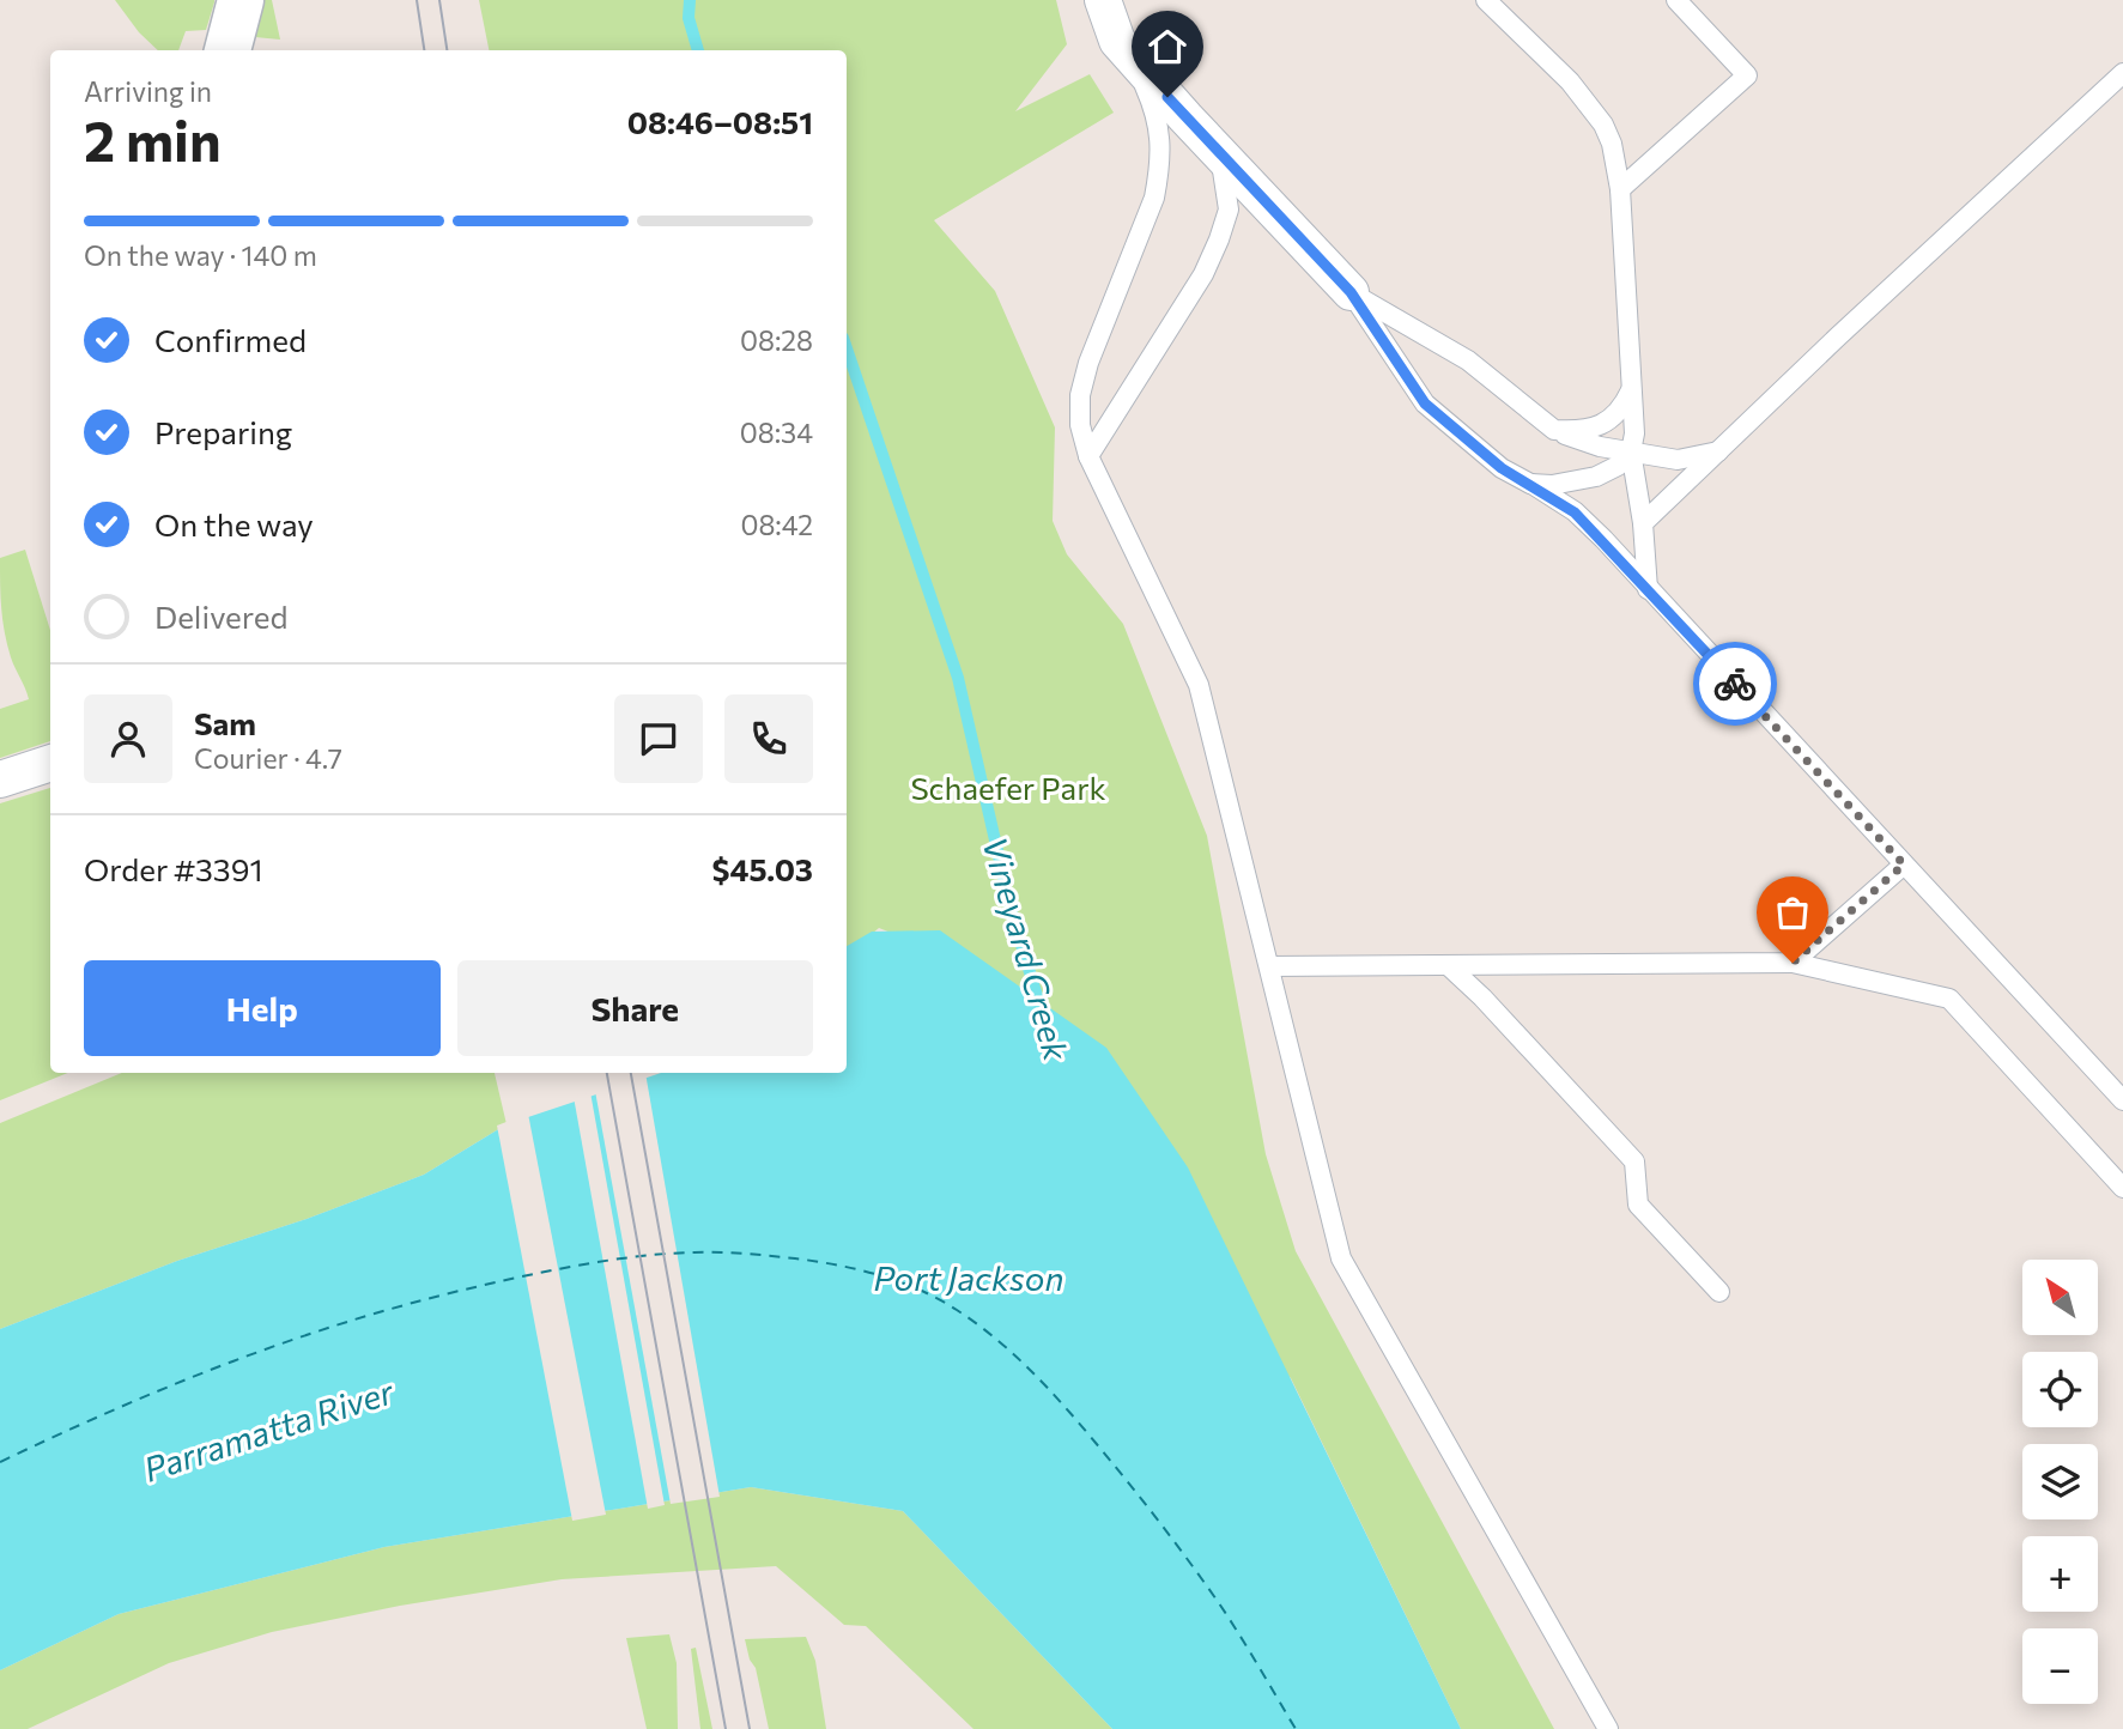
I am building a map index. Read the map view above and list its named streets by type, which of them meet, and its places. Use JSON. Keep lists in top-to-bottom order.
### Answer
{
  "water": ["Vineyard Creek", "Port Jackson", "Parramatta River"],
  "parks": ["Schaefer Park"],
  "north": "top left",
  "page": {
    "heading": ["2 min", "Arriving in", "08:46–08:51"],
    "panel": [
      "Sam",
      "Courier · 4.7",
      "Order #3391",
      "$45.03"
    ],
    "bar": "On the way · 140 m",
    "list": [
      ["Confirmed", "08:28"],
      ["Preparing", "08:34"],
      ["On the way", "08:42"],
      "Delivered"
    ],
    "buttons": ["Help", "Share"],
    "map_buttons": ["+", "−"]
  }
}
